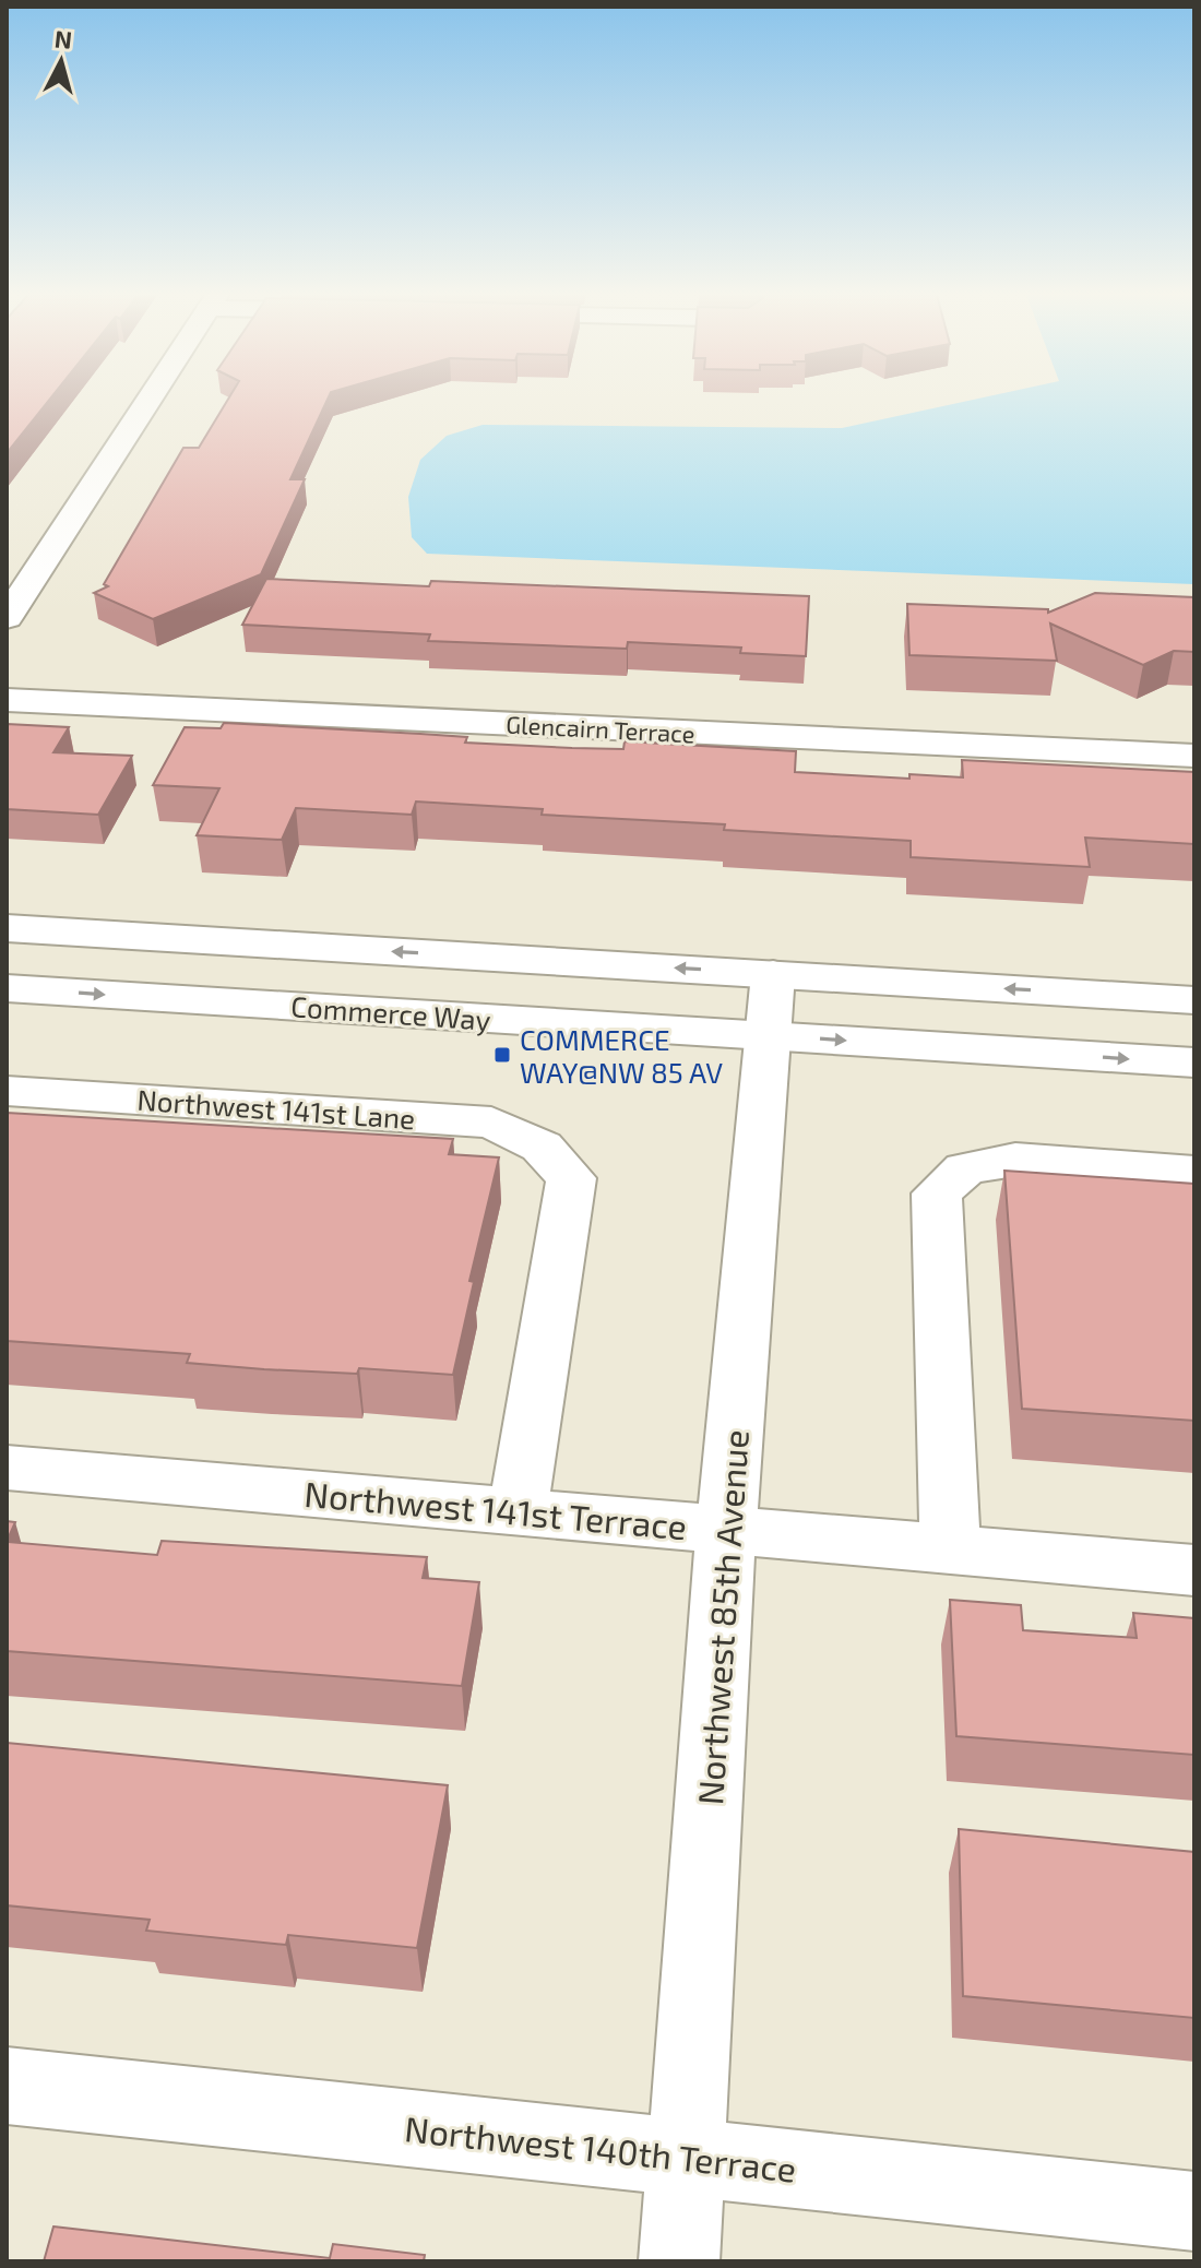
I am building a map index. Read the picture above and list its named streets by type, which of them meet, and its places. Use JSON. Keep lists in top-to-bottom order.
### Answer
{
  "streets": {
    "street": [
      "Glencairn Terrace",
      "Commerce Way",
      "Northwest 141st Lane",
      "Northwest 141st Terrace",
      "Northwest 85th Avenue",
      "Northwest 140th Terrace"
    ]
  },
  "crossings": [
    ["Commerce Way", "Northwest 85th Avenue"],
    ["Northwest 141st Lane", "Northwest 141st Terrace"],
    ["Northwest 141st Terrace", "Northwest 85th Avenue"],
    ["Northwest 85th Avenue", "Northwest 140th Terrace"]
  ],
  "places": {
    "transit": ["COMMERCE WAY@NW 85 AV"]
  },
  "north": "top"
}
